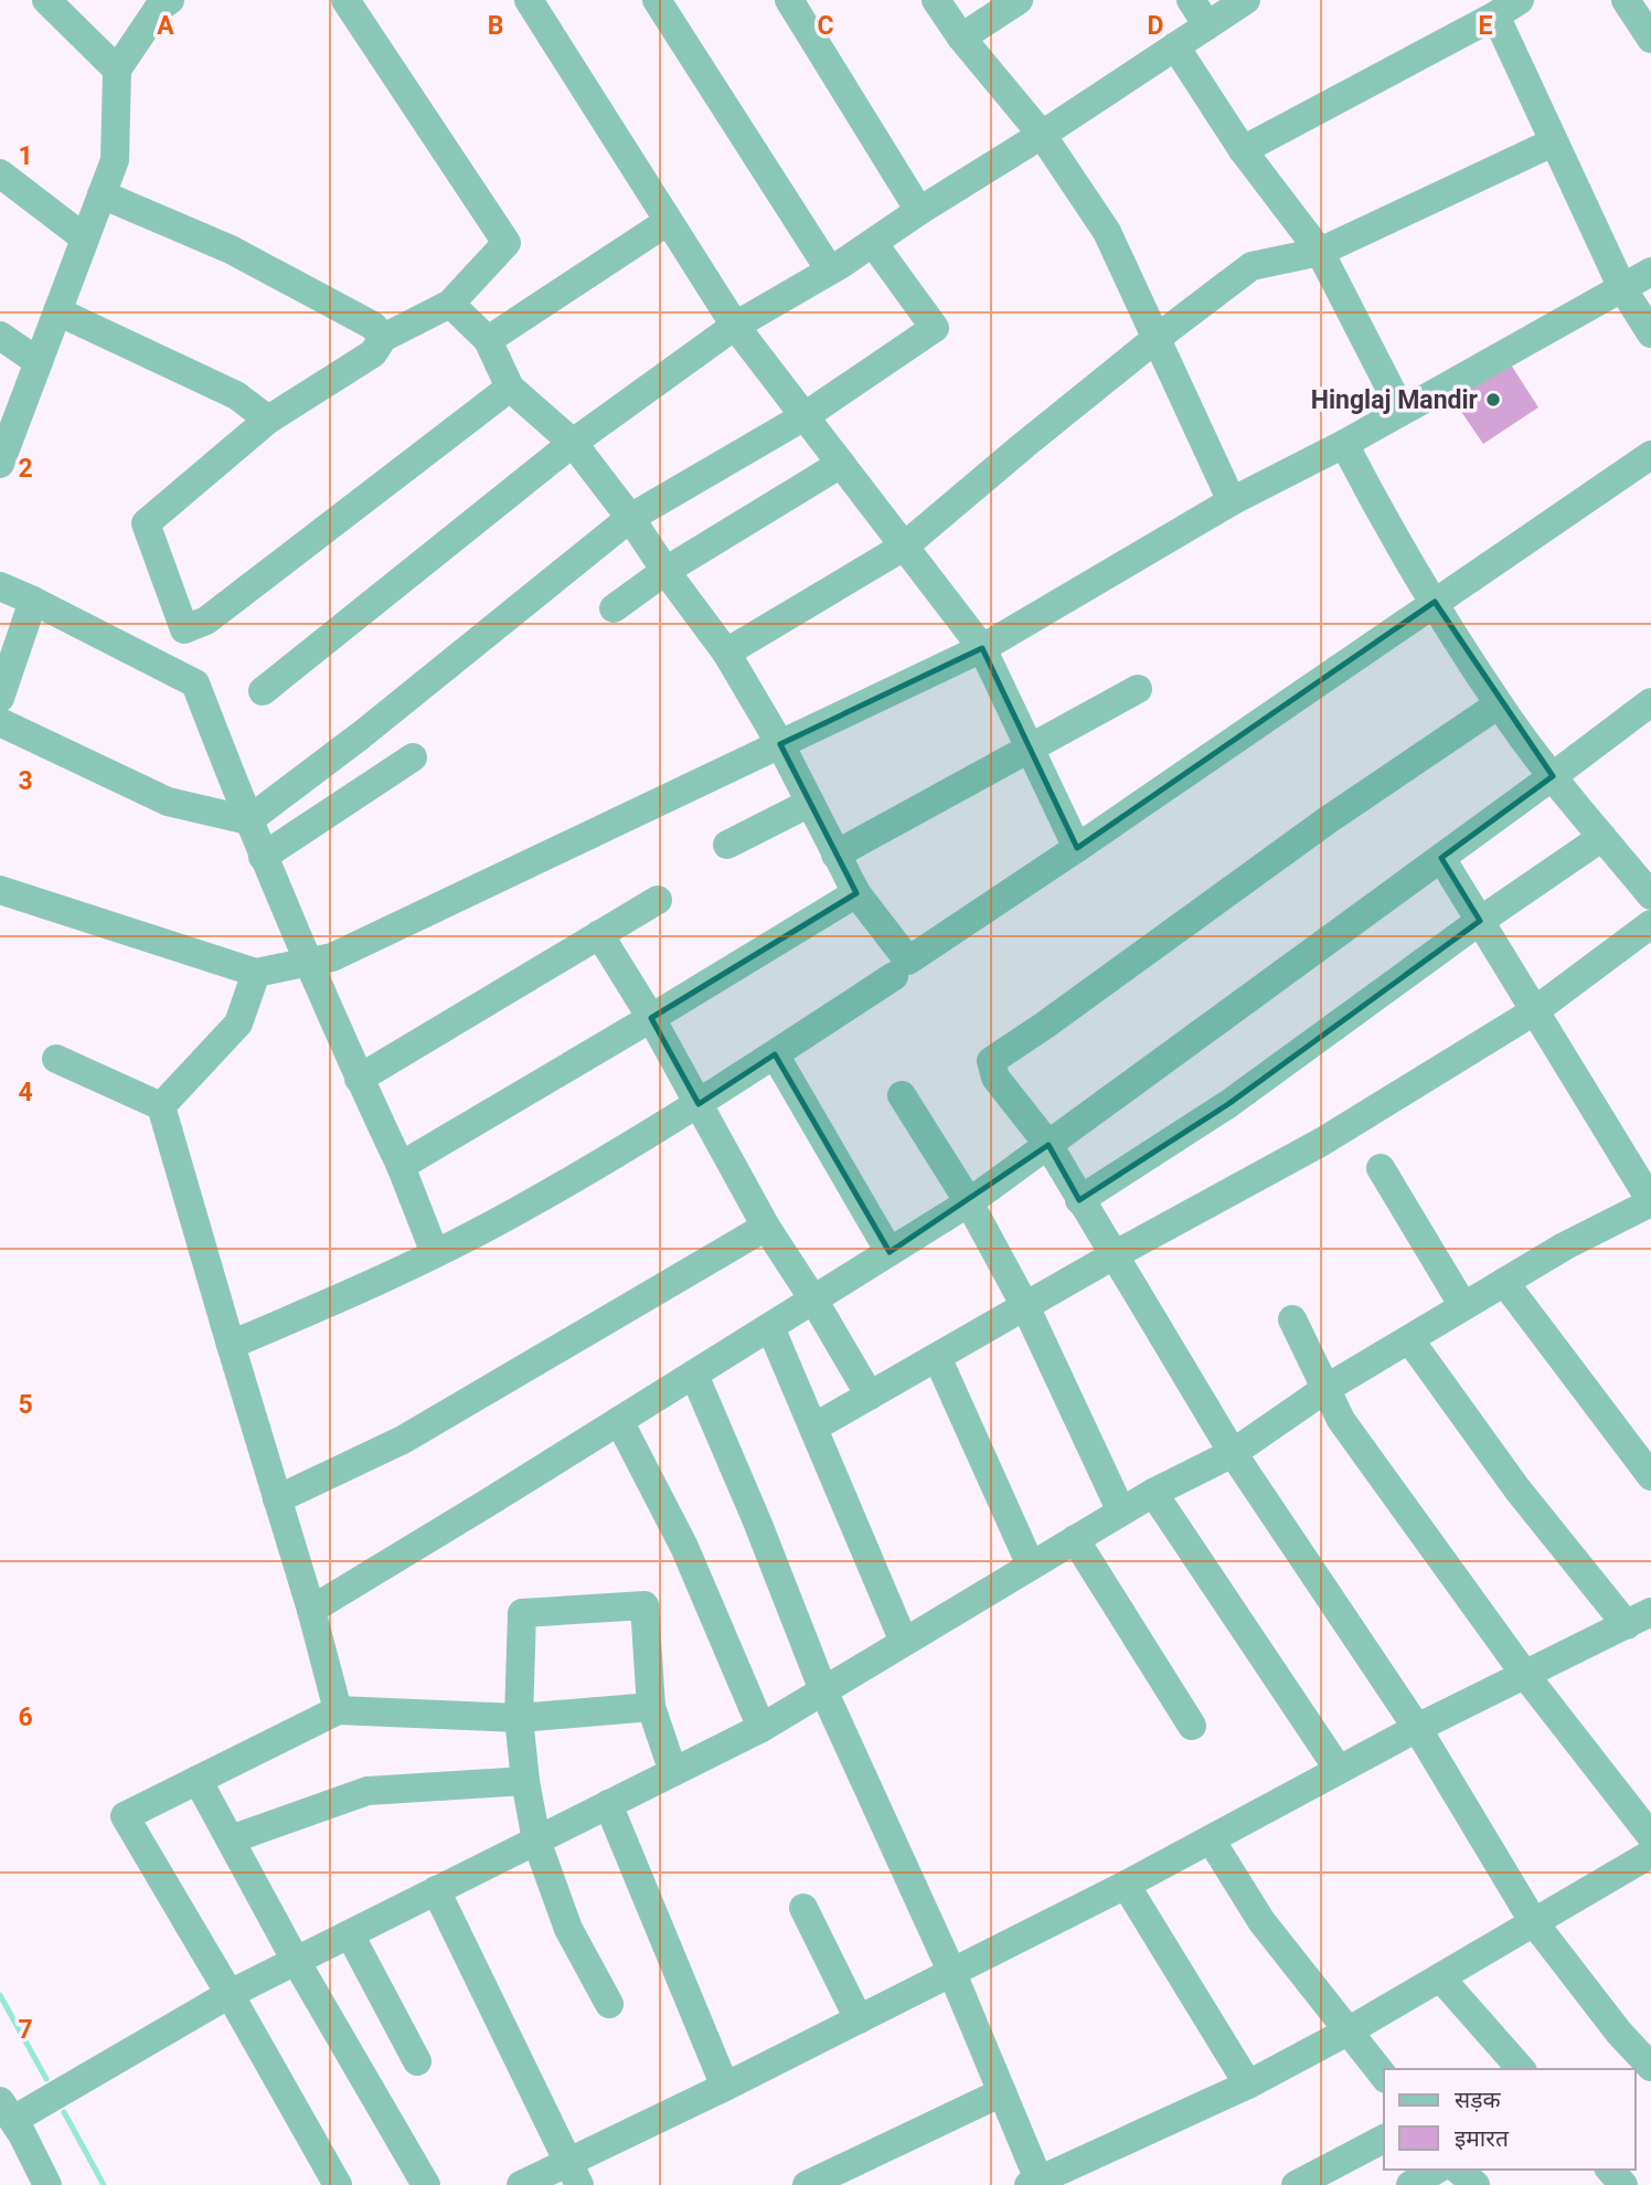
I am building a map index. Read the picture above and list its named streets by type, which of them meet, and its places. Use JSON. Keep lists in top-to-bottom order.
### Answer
{
  "places": ["Hinglaj Mandir"],
  "legend": ["सड़क", "इमारत"],
  "grid": {
    "columns": [
      "A",
      "B",
      "C",
      "D",
      "E"
    ],
    "rows": [
      "1",
      "2",
      "3",
      "4",
      "5",
      "6",
      "7"
    ]
  }
}
